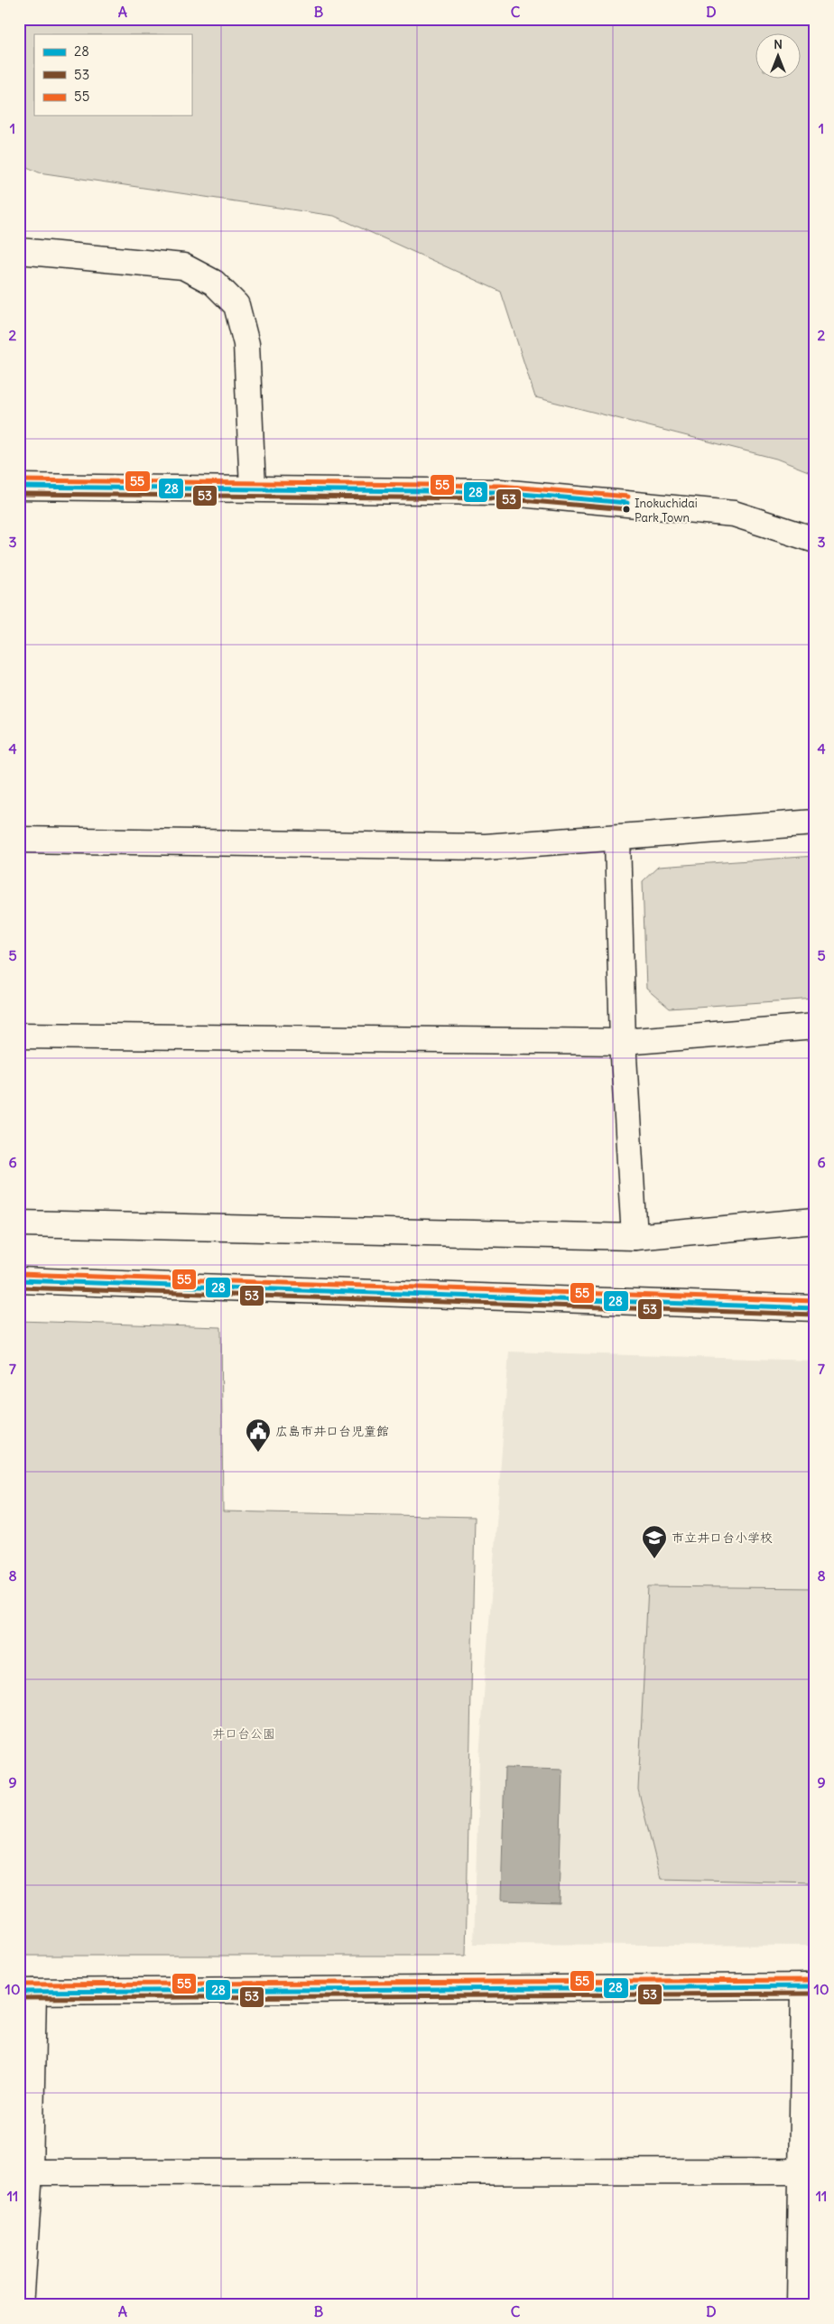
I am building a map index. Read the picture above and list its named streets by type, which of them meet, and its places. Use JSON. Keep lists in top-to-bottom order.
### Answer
{
  "parks": ["井口台公園"],
  "places": {
    "other": ["Inokuchidai Park Town"],
    "public building": ["広島市井口台児童館"],
    "school or university": ["市立井口台小学校"]
  },
  "lines": ["transit line 55", "transit line 28", "transit line 53"],
  "legend": ["28", "53", "55"],
  "north": "top",
  "grid": {
    "columns": [
      "A",
      "B",
      "C",
      "D"
    ],
    "rows": [
      "1",
      "2",
      "3",
      "4",
      "5",
      "6",
      "7",
      "8",
      "9",
      "10",
      "11"
    ]
  }
}
